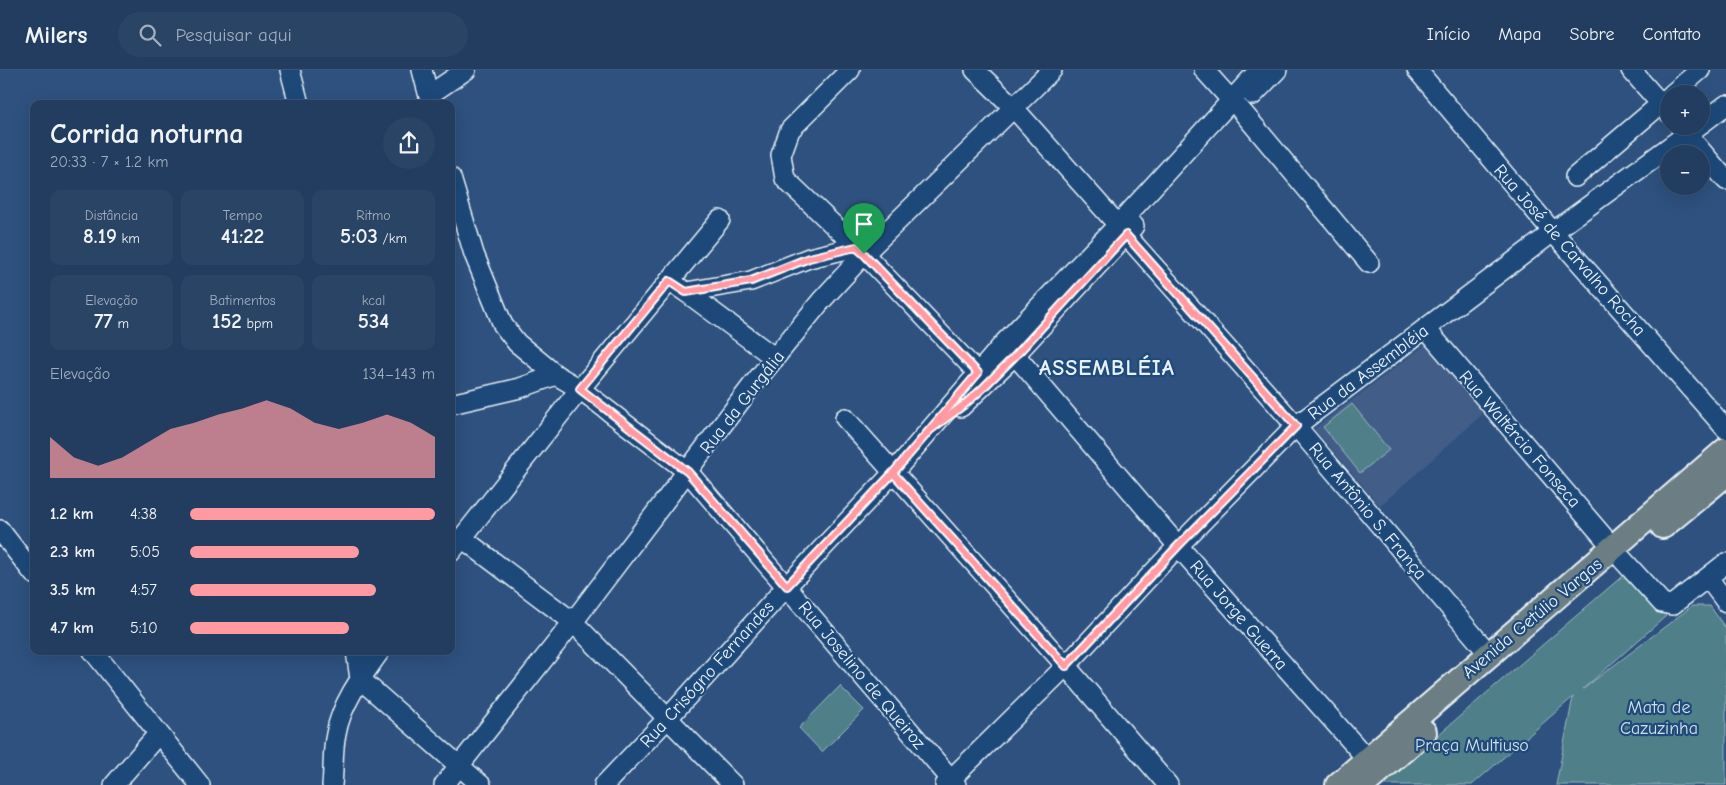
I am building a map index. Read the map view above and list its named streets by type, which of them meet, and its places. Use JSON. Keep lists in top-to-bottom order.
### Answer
{
  "streets": {
    "main road": ["Avenida Getúlio Vargas"],
    "street": [
      "Rua José de Carvalho Rocha",
      "Rua da Assembléia",
      "Rua da Gurgália",
      "Rua Waltércio Fonseca",
      "Rua Antônio S. França",
      "Rua Jorge Guerra",
      "Rua Crisógno Fernandes",
      "Rua Joselino de Queiroz"
    ]
  },
  "crossings": [
    ["Rua José de Carvalho Rocha", "Rua da Assembléia"],
    ["Rua da Assembléia", "Rua Waltércio Fonseca"],
    ["Rua da Assembléia", "Rua Antônio S. França"],
    ["Rua da Assembléia", "Rua Jorge Guerra"],
    ["Rua da Assembléia", "Rua Joselino de Queiroz"],
    ["Rua da Gurgália", "Rua Antônio S. França"],
    ["Rua da Gurgália", "Rua Joselino de Queiroz"],
    ["Rua Waltércio Fonseca", "Avenida Getúlio Vargas"],
    ["Rua Antônio S. França", "Avenida Getúlio Vargas"],
    ["Rua Antônio S. França", "Rua Crisógno Fernandes"],
    ["Rua Jorge Guerra", "Avenida Getúlio Vargas"],
    ["Rua Jorge Guerra", "Rua Crisógno Fernandes"],
    ["Rua Crisógno Fernandes", "Rua Joselino de Queiroz"]
  ],
  "districts": ["ASSEMBLÉIA"],
  "parks": ["Mata de Cazuzinha", "Praça Multiuso"],
  "page": {
    "header": "Milers",
    "search": "Pesquisar aqui",
    "nav": [
      "Início",
      "Mapa",
      "Sobre",
      "Contato"
    ],
    "map_buttons": ["+", "−"],
    "heading": ["Corrida noturna", "20:33 · 7 × 1.2 km"],
    "stats": [
      ["Distância", "8.19 km"],
      ["Tempo", "41:22"],
      ["Ritmo", "5:03 /km"],
      ["Elevação", "77 m"],
      ["Batimentos", "152 bpm"],
      ["kcal", "534"]
    ],
    "chart": ["Elevação", "134–143 m"],
    "list": [
      {
        "name": "1.2 km",
        "note": "4:38"
      },
      {
        "name": "2.3 km",
        "note": "5:05"
      },
      {
        "name": "3.5 km",
        "note": "4:57"
      },
      {
        "name": "4.7 km",
        "note": "5:10"
      }
    ]
  }
}
